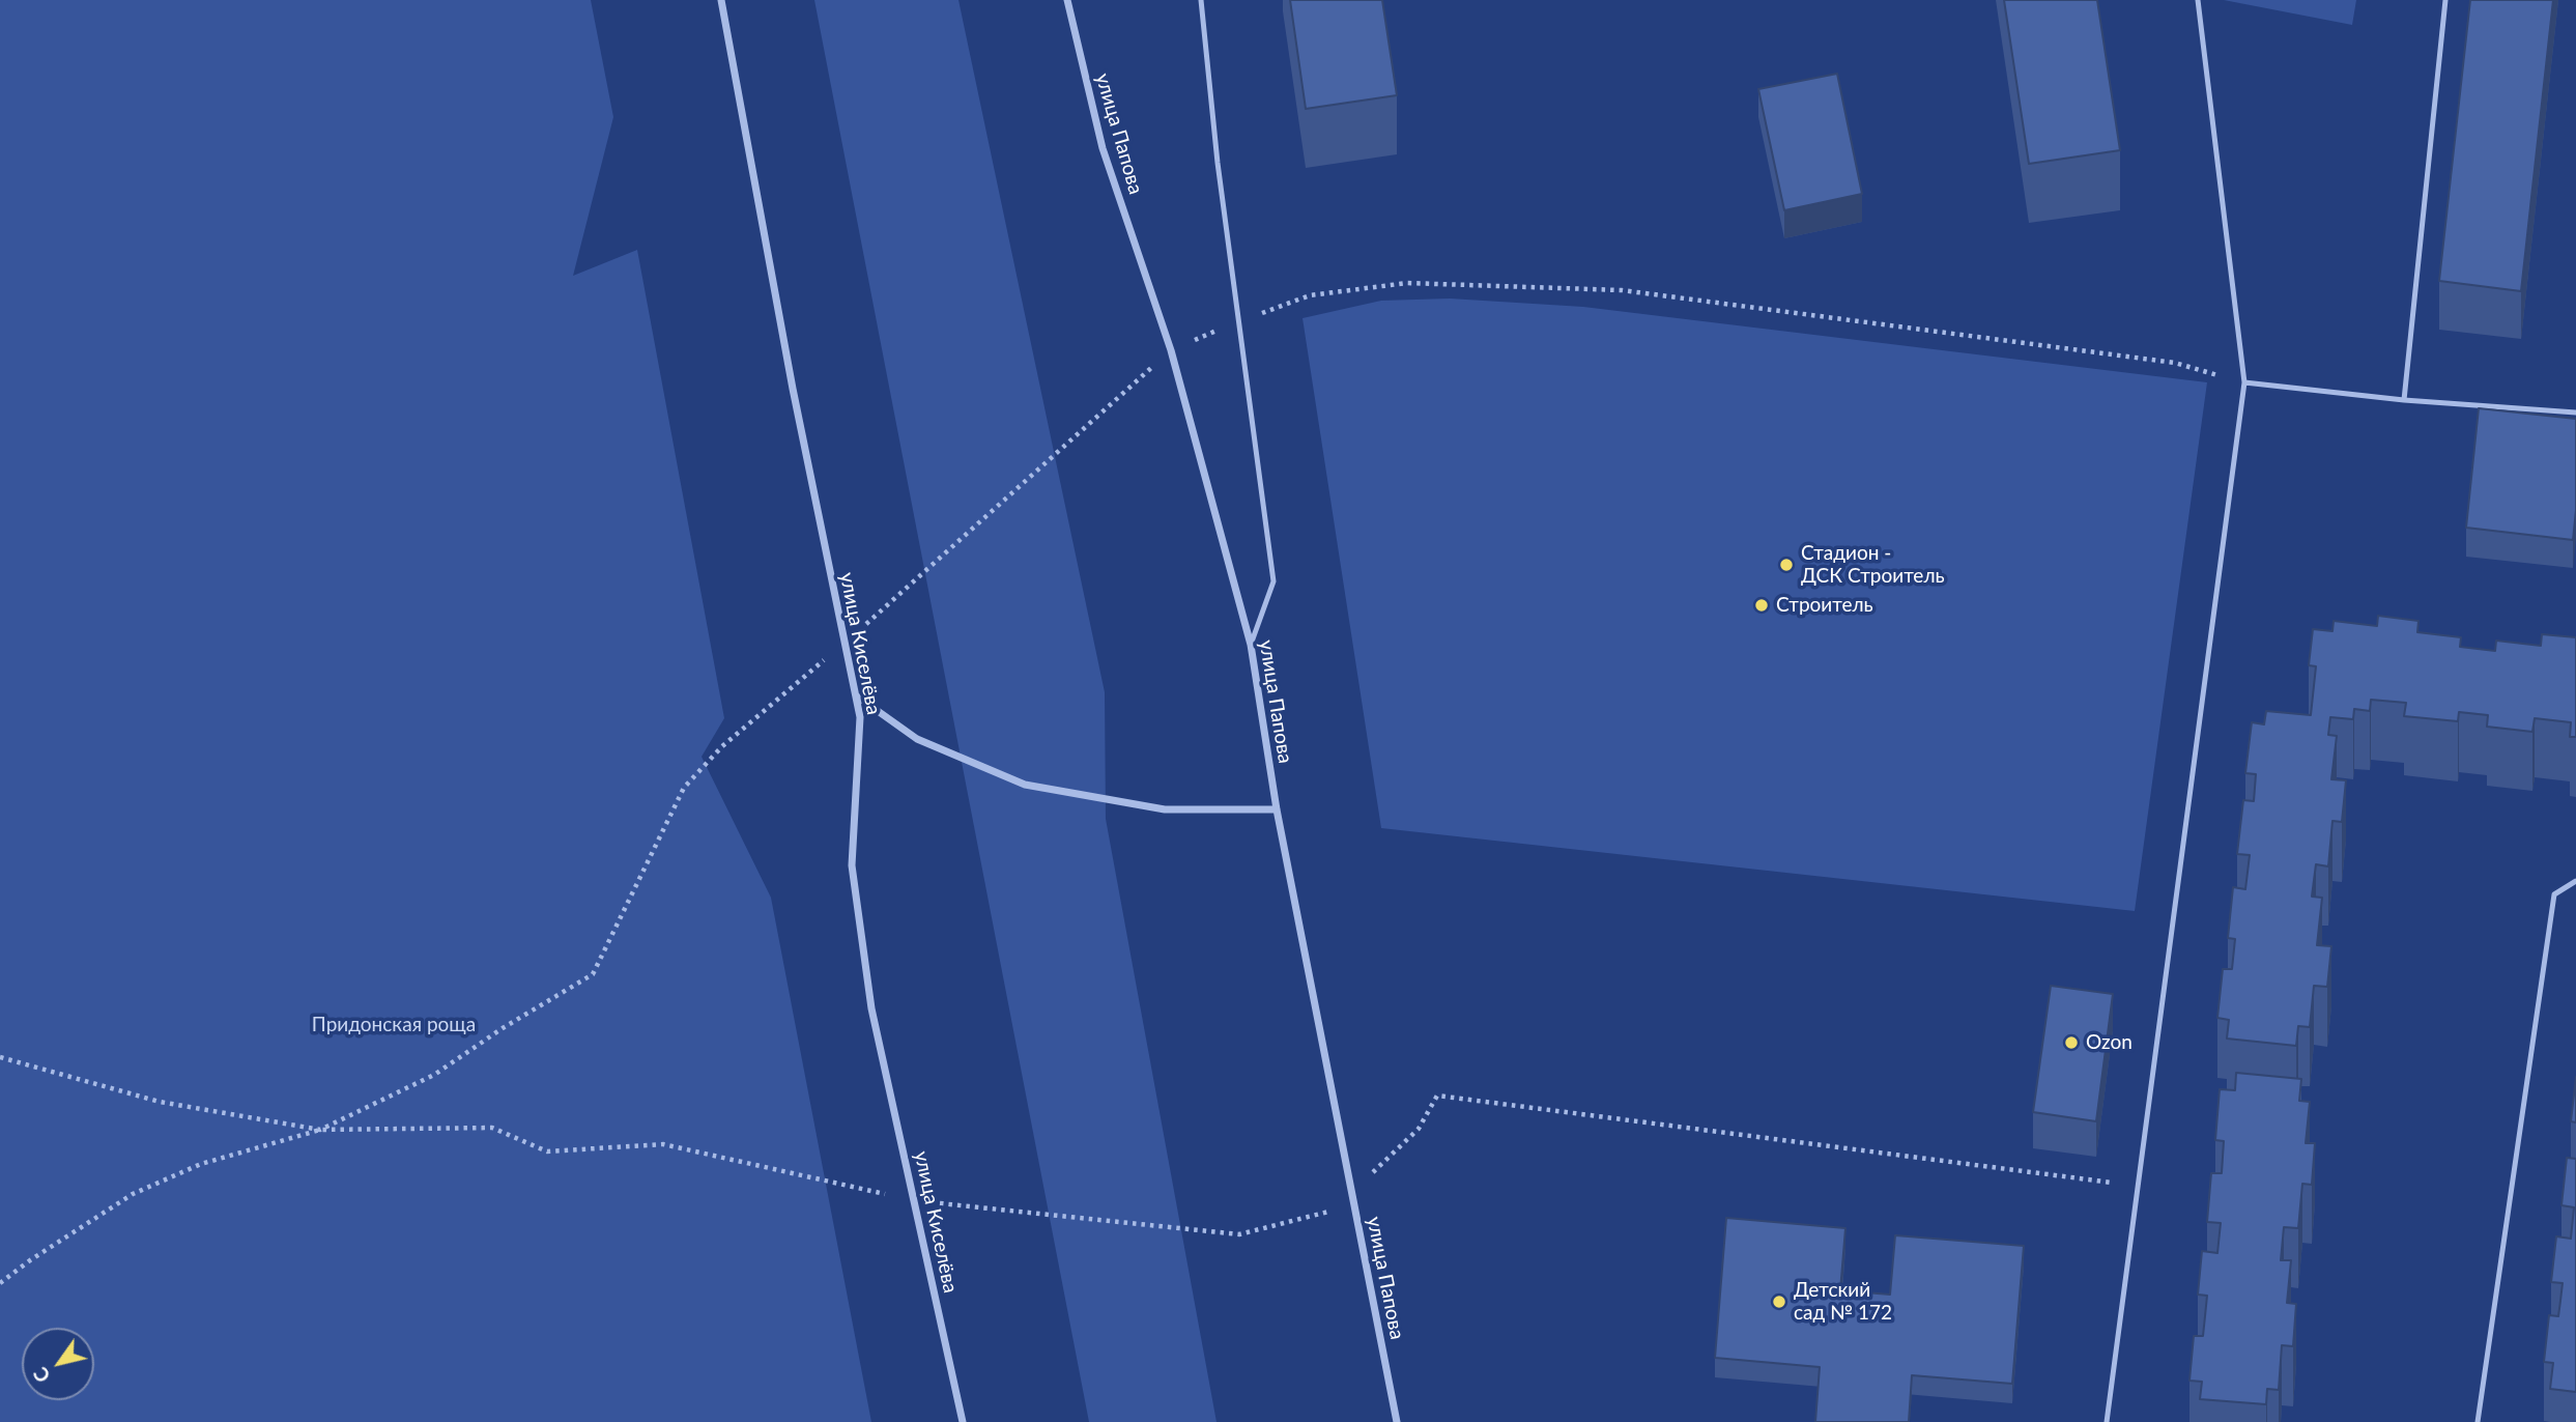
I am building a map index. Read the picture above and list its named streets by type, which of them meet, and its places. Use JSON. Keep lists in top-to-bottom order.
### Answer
{
  "streets": {
    "street": ["улица Папова", "улица Киселёва"]
  },
  "parks": ["Придонская роща"],
  "places": [
    "Стадион - ДСК Строитель",
    "Строитель",
    "Ozon",
    "Детский сад № 172"
  ],
  "north": "bottom left"
}
